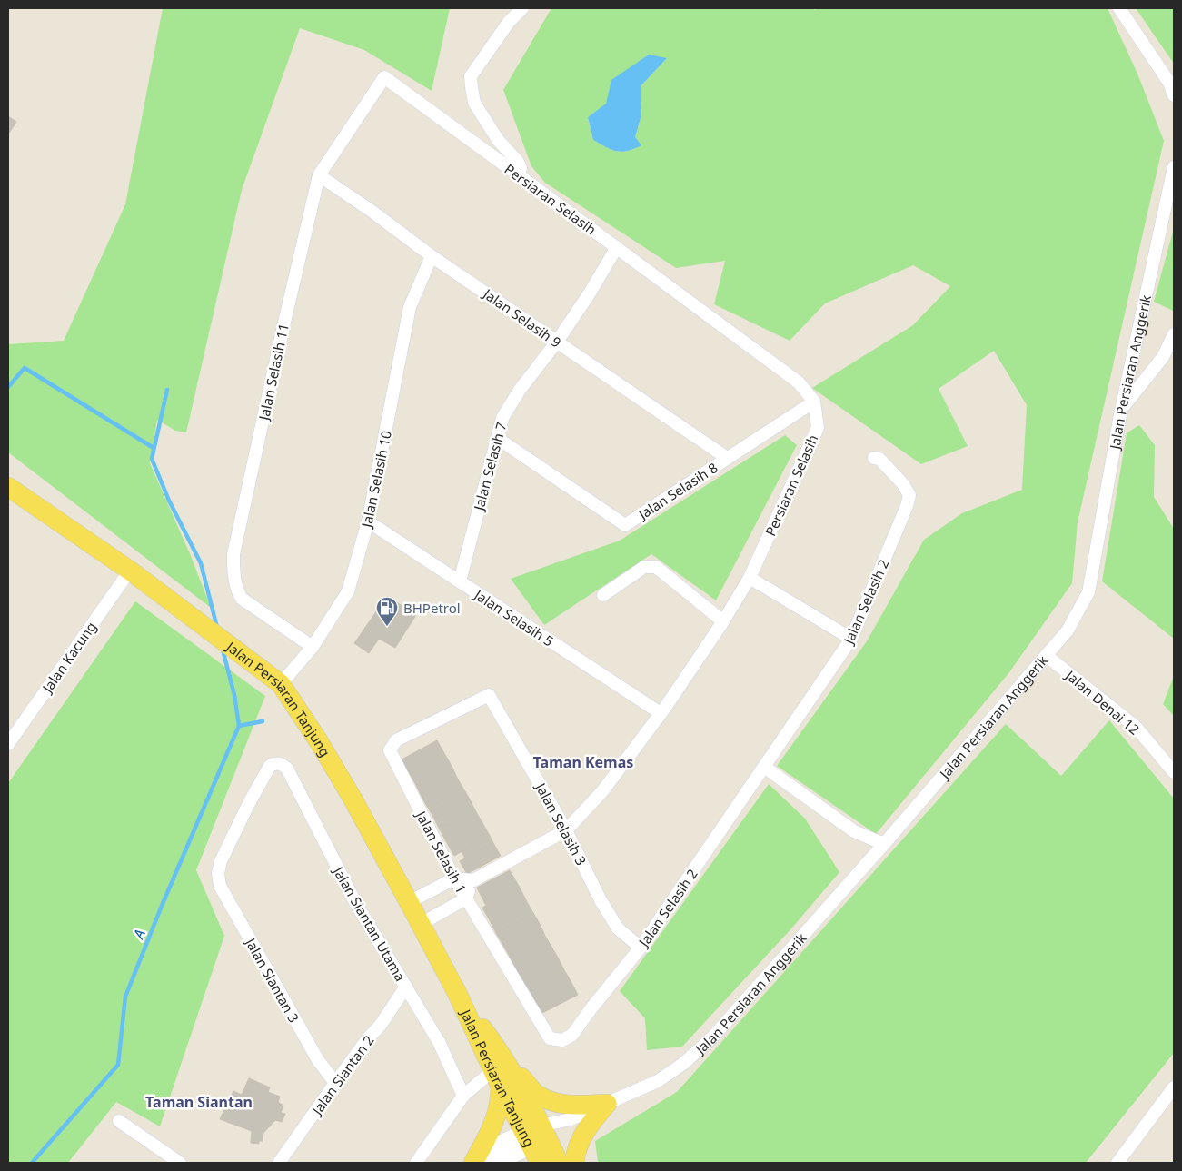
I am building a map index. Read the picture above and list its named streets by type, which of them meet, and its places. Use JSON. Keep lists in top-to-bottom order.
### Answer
{
  "streets": {
    "main road": ["Jalan Persiaran Tanjung"],
    "street": [
      "Persiaran Selasih",
      "Jalan Selasih 9",
      "Jalan Selasih 11",
      "Jalan Persiaran Anggerik",
      "Jalan Selasih 7",
      "Jalan Selasih 10",
      "Jalan Selasih 8",
      "Jalan Selasih 2",
      "Jalan Selasih 5",
      "Jalan Kacung",
      "Jalan Denai 12",
      "Jalan Selasih 3",
      "Jalan Selasih 1",
      "Jalan Siantan Utama",
      "Jalan Siantan 3",
      "Jalan Siantan 2"
    ]
  },
  "crossings": [
    ["Persiaran Selasih", "Jalan Selasih 11"],
    ["Persiaran Selasih", "Jalan Selasih 7"],
    ["Persiaran Selasih", "Jalan Selasih 8"],
    ["Persiaran Selasih", "Jalan Selasih 5"],
    ["Persiaran Selasih", "Jalan Selasih 3"],
    ["Jalan Selasih 9", "Jalan Selasih 11"],
    ["Jalan Selasih 9", "Jalan Selasih 7"],
    ["Jalan Selasih 9", "Jalan Selasih 10"],
    ["Jalan Selasih 9", "Jalan Selasih 8"],
    ["Jalan Selasih 11", "Jalan Selasih 10"],
    ["Jalan Persiaran Anggerik", "Jalan Persiaran Tanjung"],
    ["Jalan Persiaran Anggerik", "Jalan Denai 12"],
    ["Jalan Selasih 7", "Jalan Selasih 8"],
    ["Jalan Selasih 7", "Jalan Selasih 5"],
    ["Jalan Selasih 10", "Jalan Selasih 5"],
    ["Jalan Selasih 10", "Jalan Persiaran Tanjung"],
    ["Jalan Selasih 2", "Jalan Selasih 3"],
    ["Jalan Selasih 2", "Jalan Selasih 1"],
    ["Jalan Kacung", "Jalan Persiaran Tanjung"],
    ["Jalan Selasih 3", "Jalan Selasih 1"],
    ["Jalan Siantan Utama", "Jalan Siantan 3"],
    ["Jalan Siantan Utama", "Jalan Siantan 2"],
    ["Jalan Siantan 3", "Jalan Siantan 2"]
  ],
  "districts": ["Taman Kemas", "Taman Siantan"],
  "water": ["A"],
  "places": {
    "fuel station": ["BHPetrol"]
  }
}
